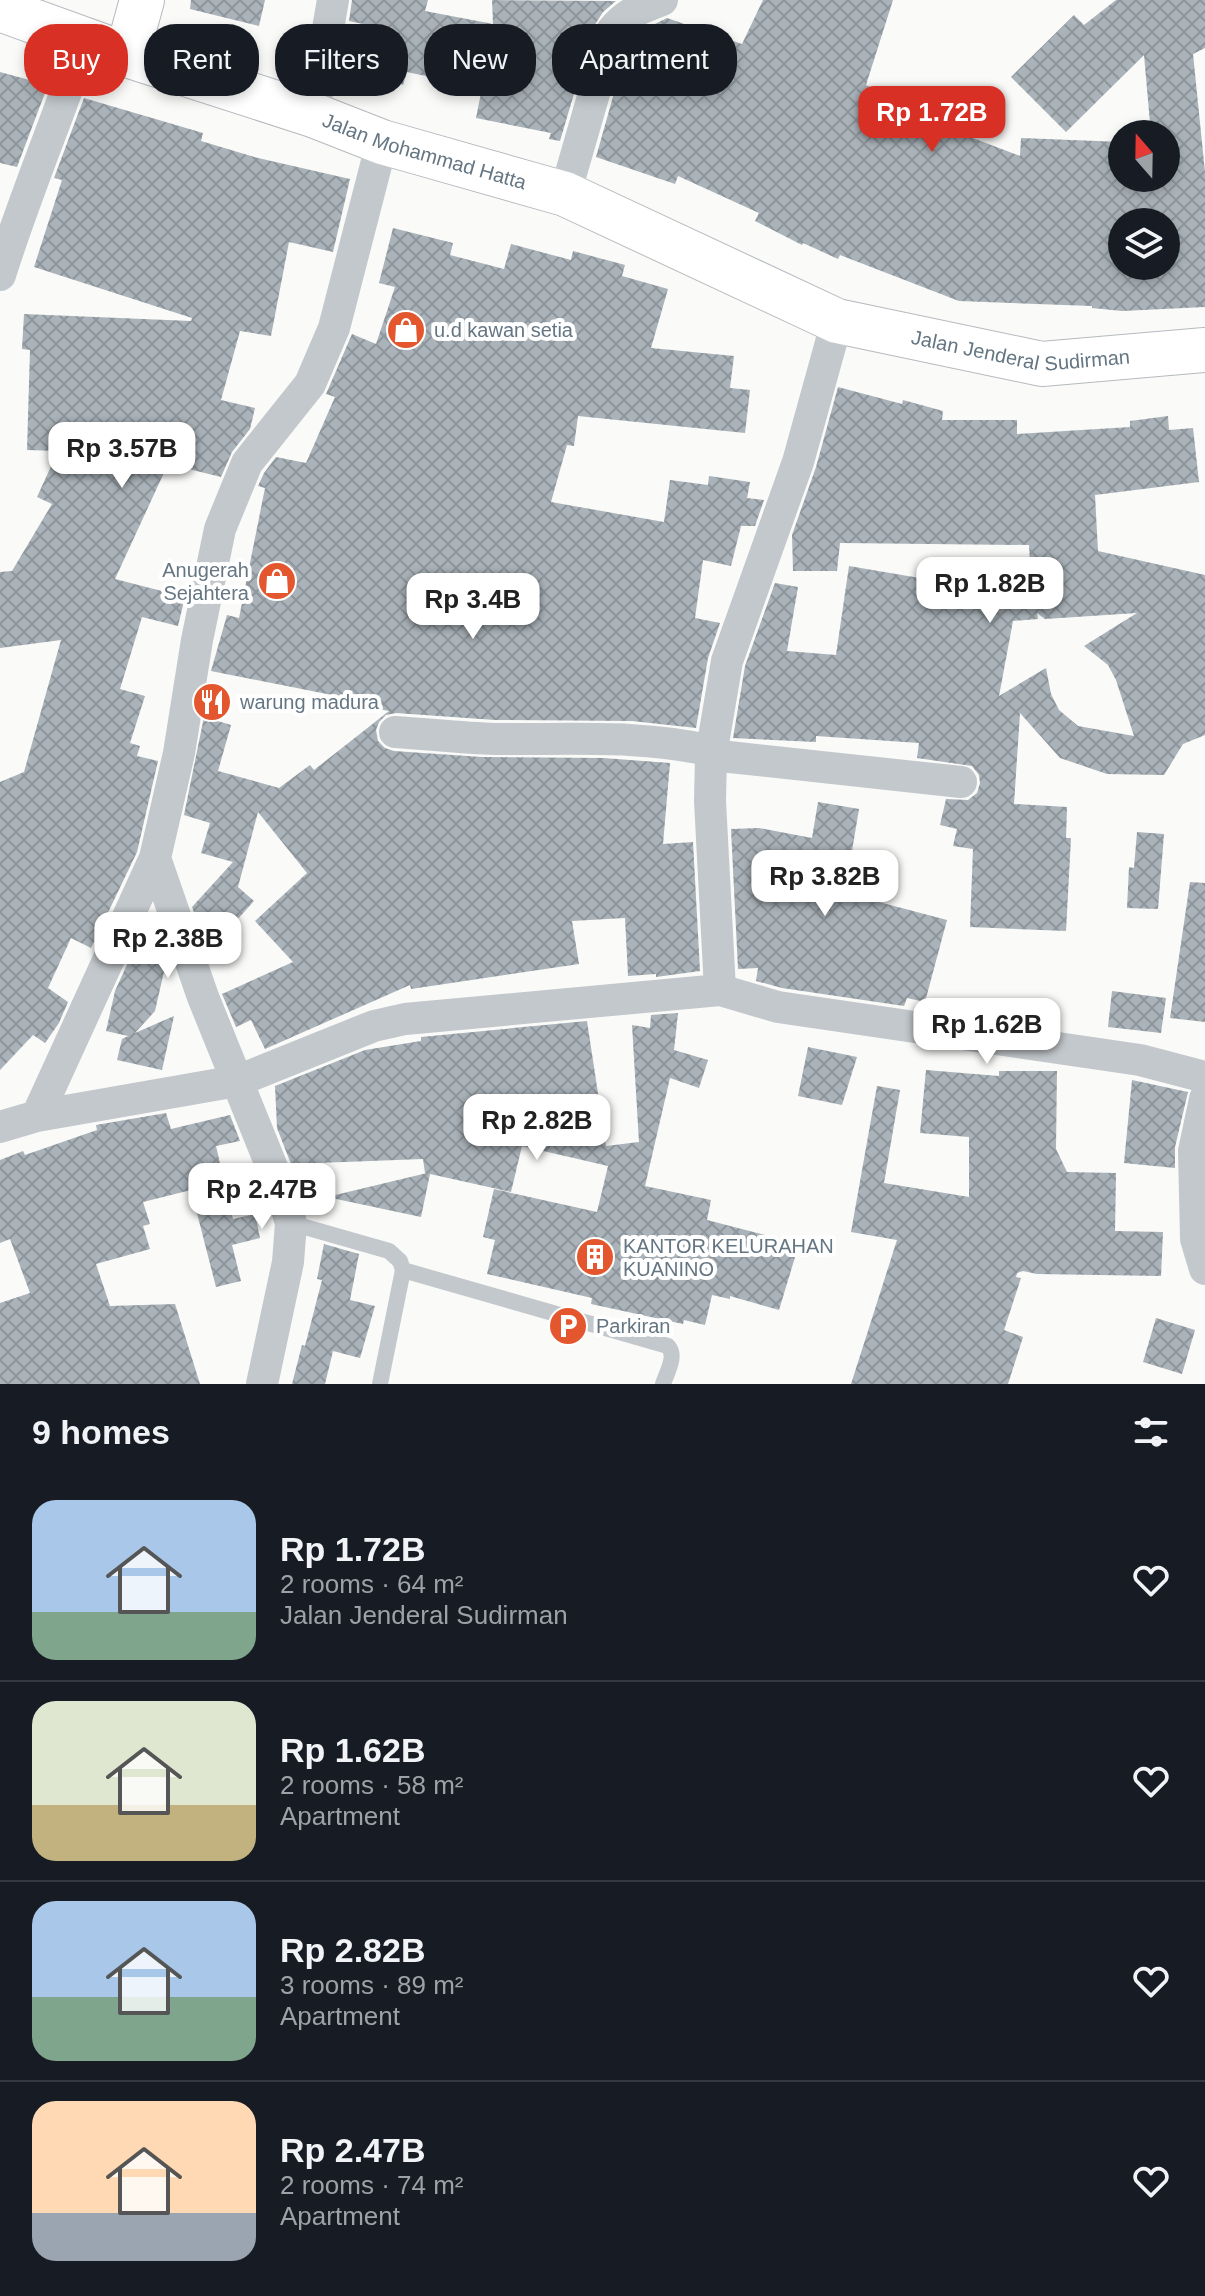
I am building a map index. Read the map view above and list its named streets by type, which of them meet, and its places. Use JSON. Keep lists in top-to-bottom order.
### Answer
{
  "streets": {
    "main road": ["Jalan Mohammad Hatta", "Jalan Jenderal Sudirman"]
  },
  "crossings": [
    ["Jalan Mohammad Hatta", "Jalan Jenderal Sudirman"]
  ],
  "places": {
    "shop": ["u.d kawan setia", "Anugerah Sejahtera"],
    "restaurant": ["warung madura"],
    "building": ["KANTOR KELURAHAN KUANINO"],
    "parking": ["Parkiran"]
  },
  "north": "top",
  "page": {
    "chip": [
      "Buy",
      "Rent",
      "Filters",
      "New",
      "Apartment"
    ],
    "price": [
      "Rp 1.72B",
      "Rp 3.57B",
      "Rp 1.82B",
      "Rp 3.4B",
      "Rp 3.82B",
      "Rp 2.38B",
      "Rp 1.62B",
      "Rp 2.82B",
      "Rp 2.47B"
    ],
    "heading": "9 homes",
    "list": [
      {
        "name": "Rp 1.72B",
        "note": "2 rooms · 64 m² · Jalan Jenderal Sudirman"
      },
      {
        "name": "Rp 1.62B",
        "note": "2 rooms · 58 m² · Apartment"
      },
      {
        "name": "Rp 2.82B",
        "note": "3 rooms · 89 m² · Apartment"
      },
      {
        "name": "Rp 2.47B",
        "note": "2 rooms · 74 m² · Apartment"
      }
    ]
  }
}
